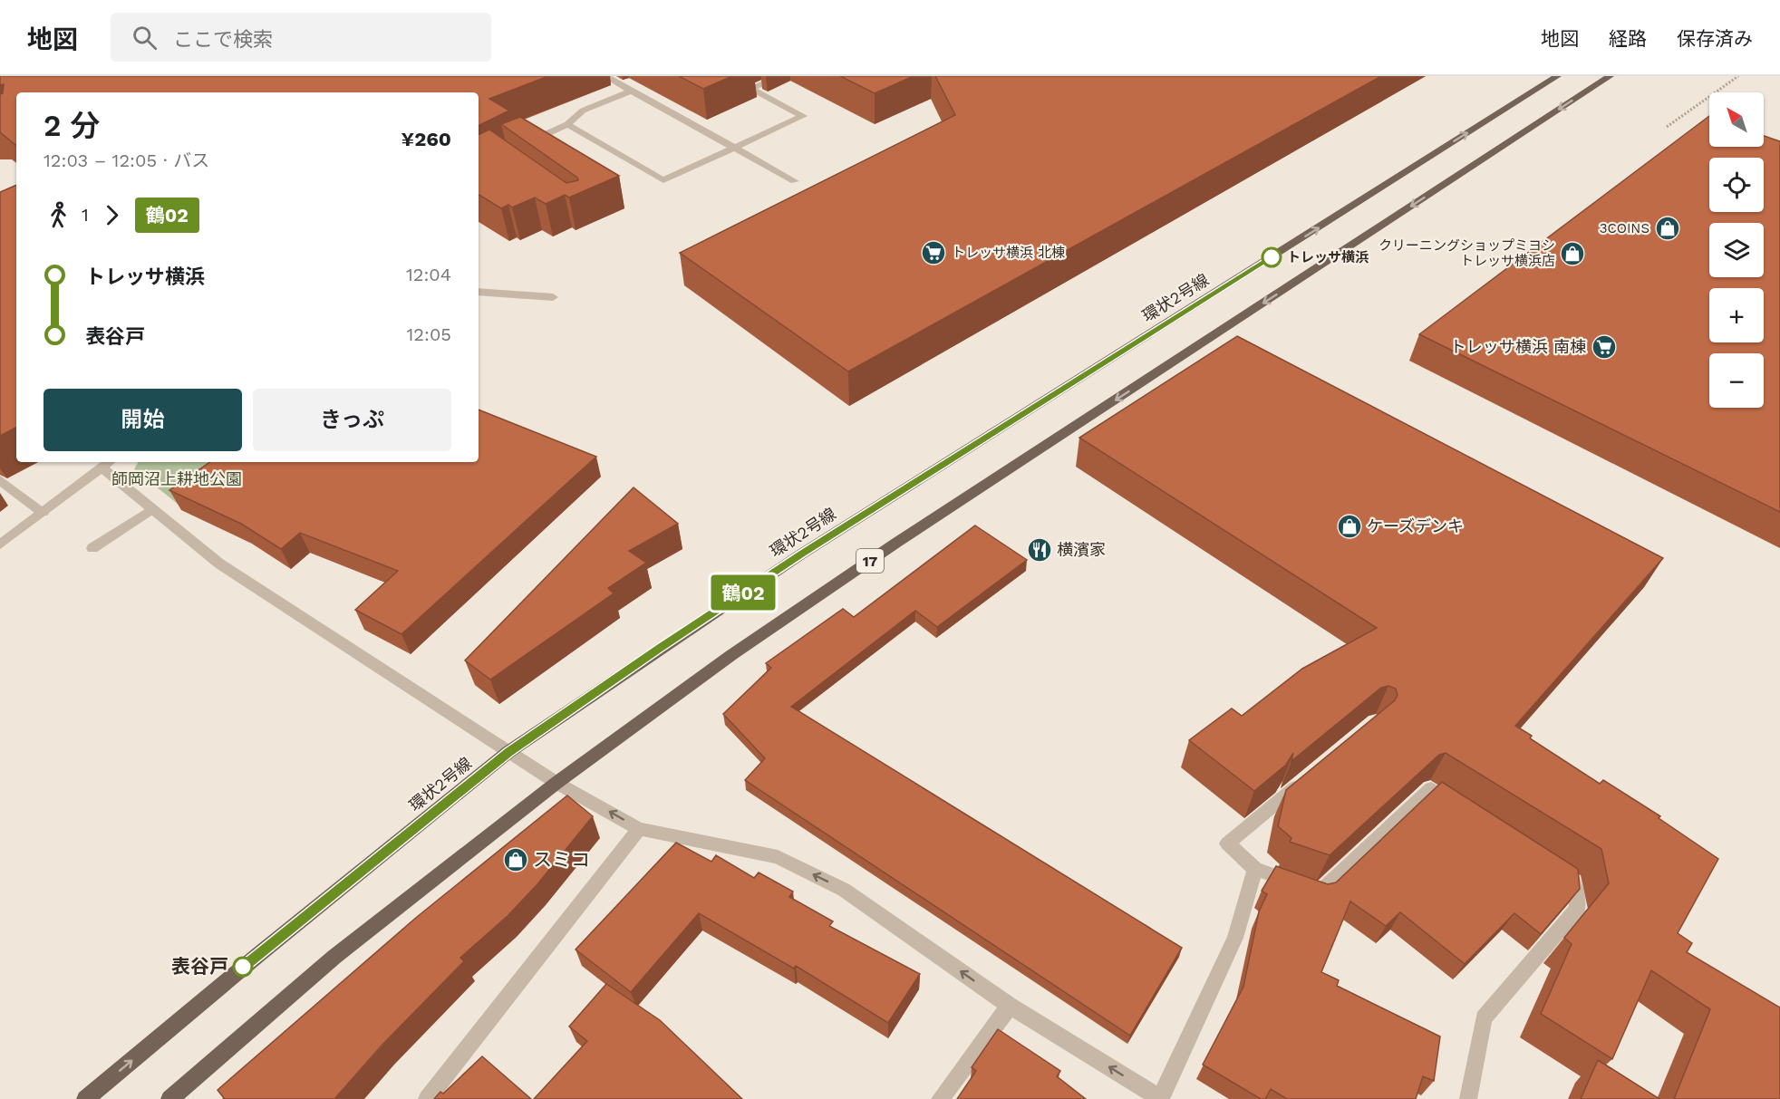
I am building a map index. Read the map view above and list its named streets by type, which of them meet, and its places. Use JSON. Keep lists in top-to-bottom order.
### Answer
{
  "streets": {
    "main road": ["環状2号線", "17"]
  },
  "parks": ["師岡沼上耕地公園"],
  "places": {
    "shop": [
      "3COINS",
      "クリーニングショップミヨシ トレッサ横浜店",
      "ケーズデンキ",
      "スミコ"
    ],
    "supermarket": ["トレッサ横浜 北棟", "トレッサ横浜 南棟"],
    "other": ["トレッサ横浜", "表谷戸"],
    "restaurant": ["横濱家"]
  },
  "lines": ["bus line 鶴02"],
  "north": "top left",
  "page": {
    "header": "地図",
    "search": "ここで検索",
    "nav": ["地図", "経路", "保存済み"],
    "on_map": "鶴02",
    "map_buttons": ["+", "−"],
    "heading": ["2 分", "12:03 – 12:05 · バス", "¥260"],
    "legs": ["1", "鶴02"],
    "list": [
      {
        "name": "トレッサ横浜",
        "value": "12:04"
      },
      {
        "name": "表谷戸",
        "value": "12:05"
      }
    ],
    "buttons": ["開始", "きっぷ"]
  }
}
